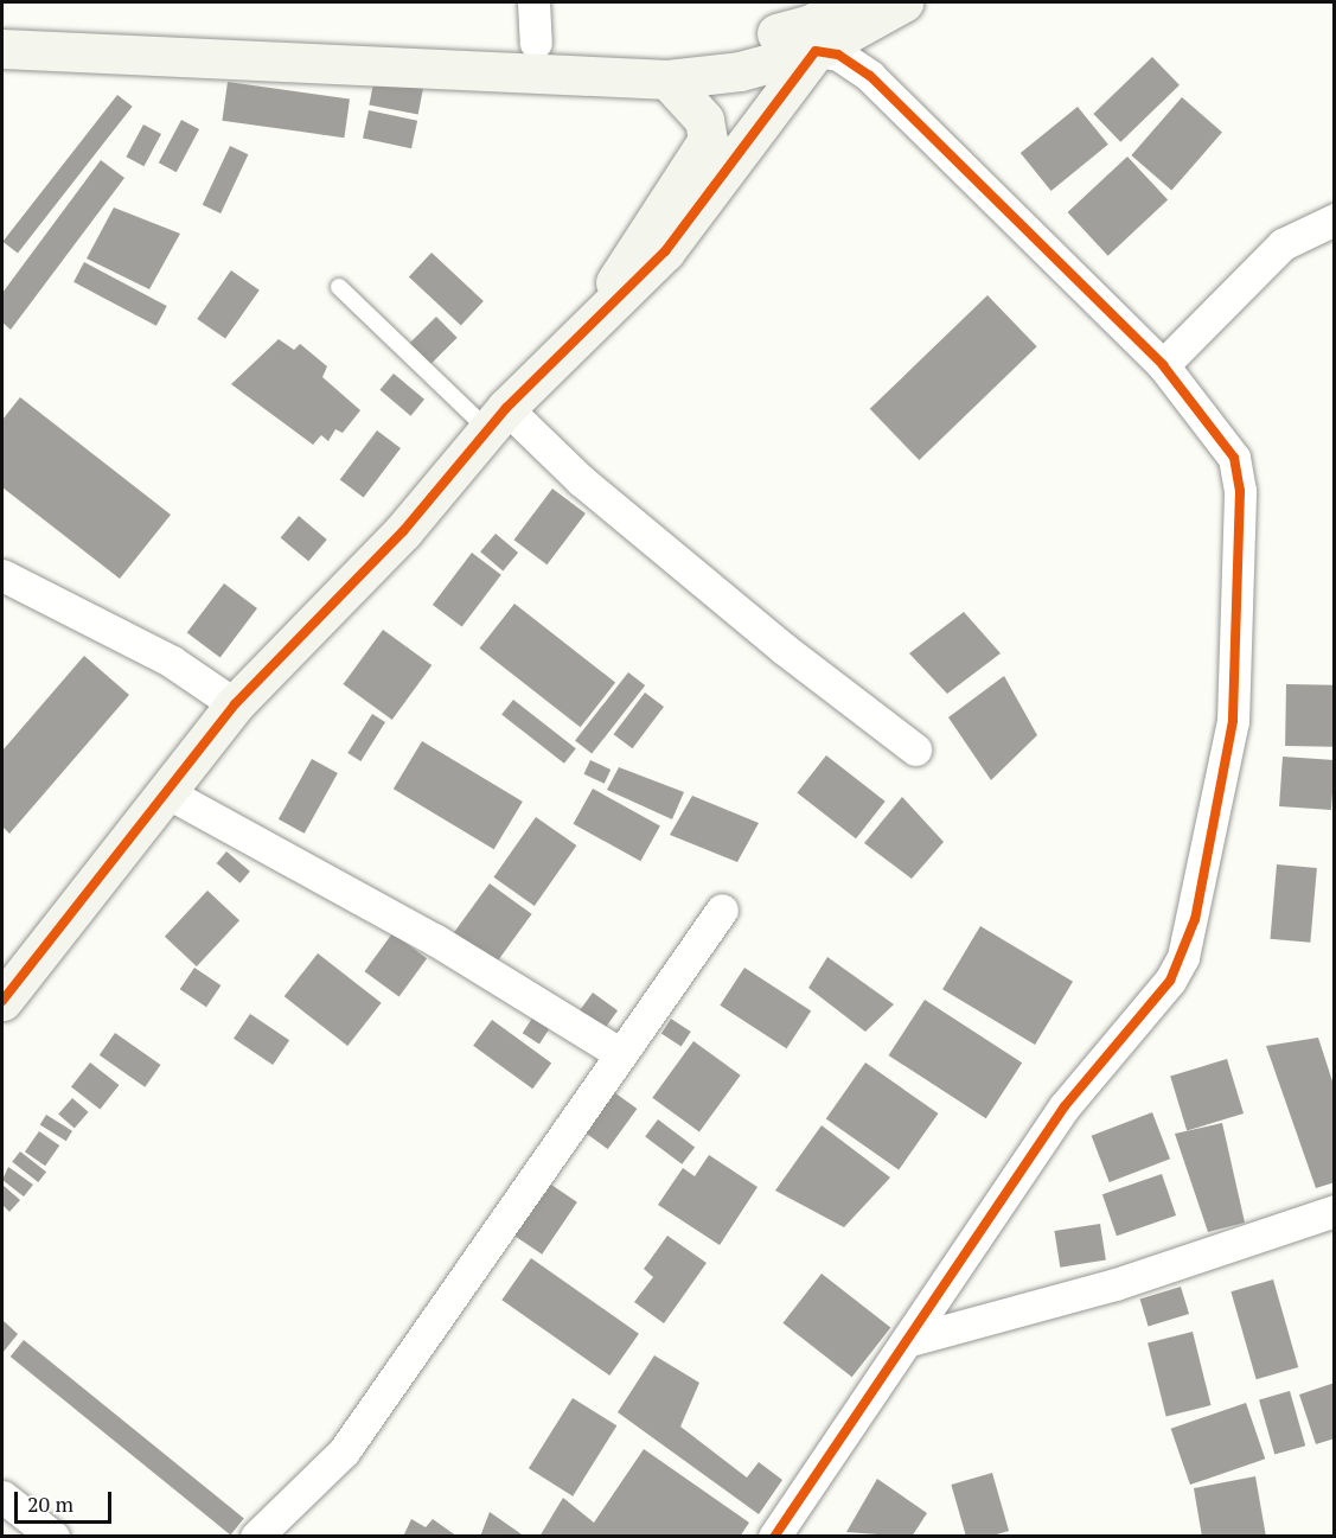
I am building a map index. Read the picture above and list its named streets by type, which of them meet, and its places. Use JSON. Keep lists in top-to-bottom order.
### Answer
{
  "scale_bar": "20 m"
}
